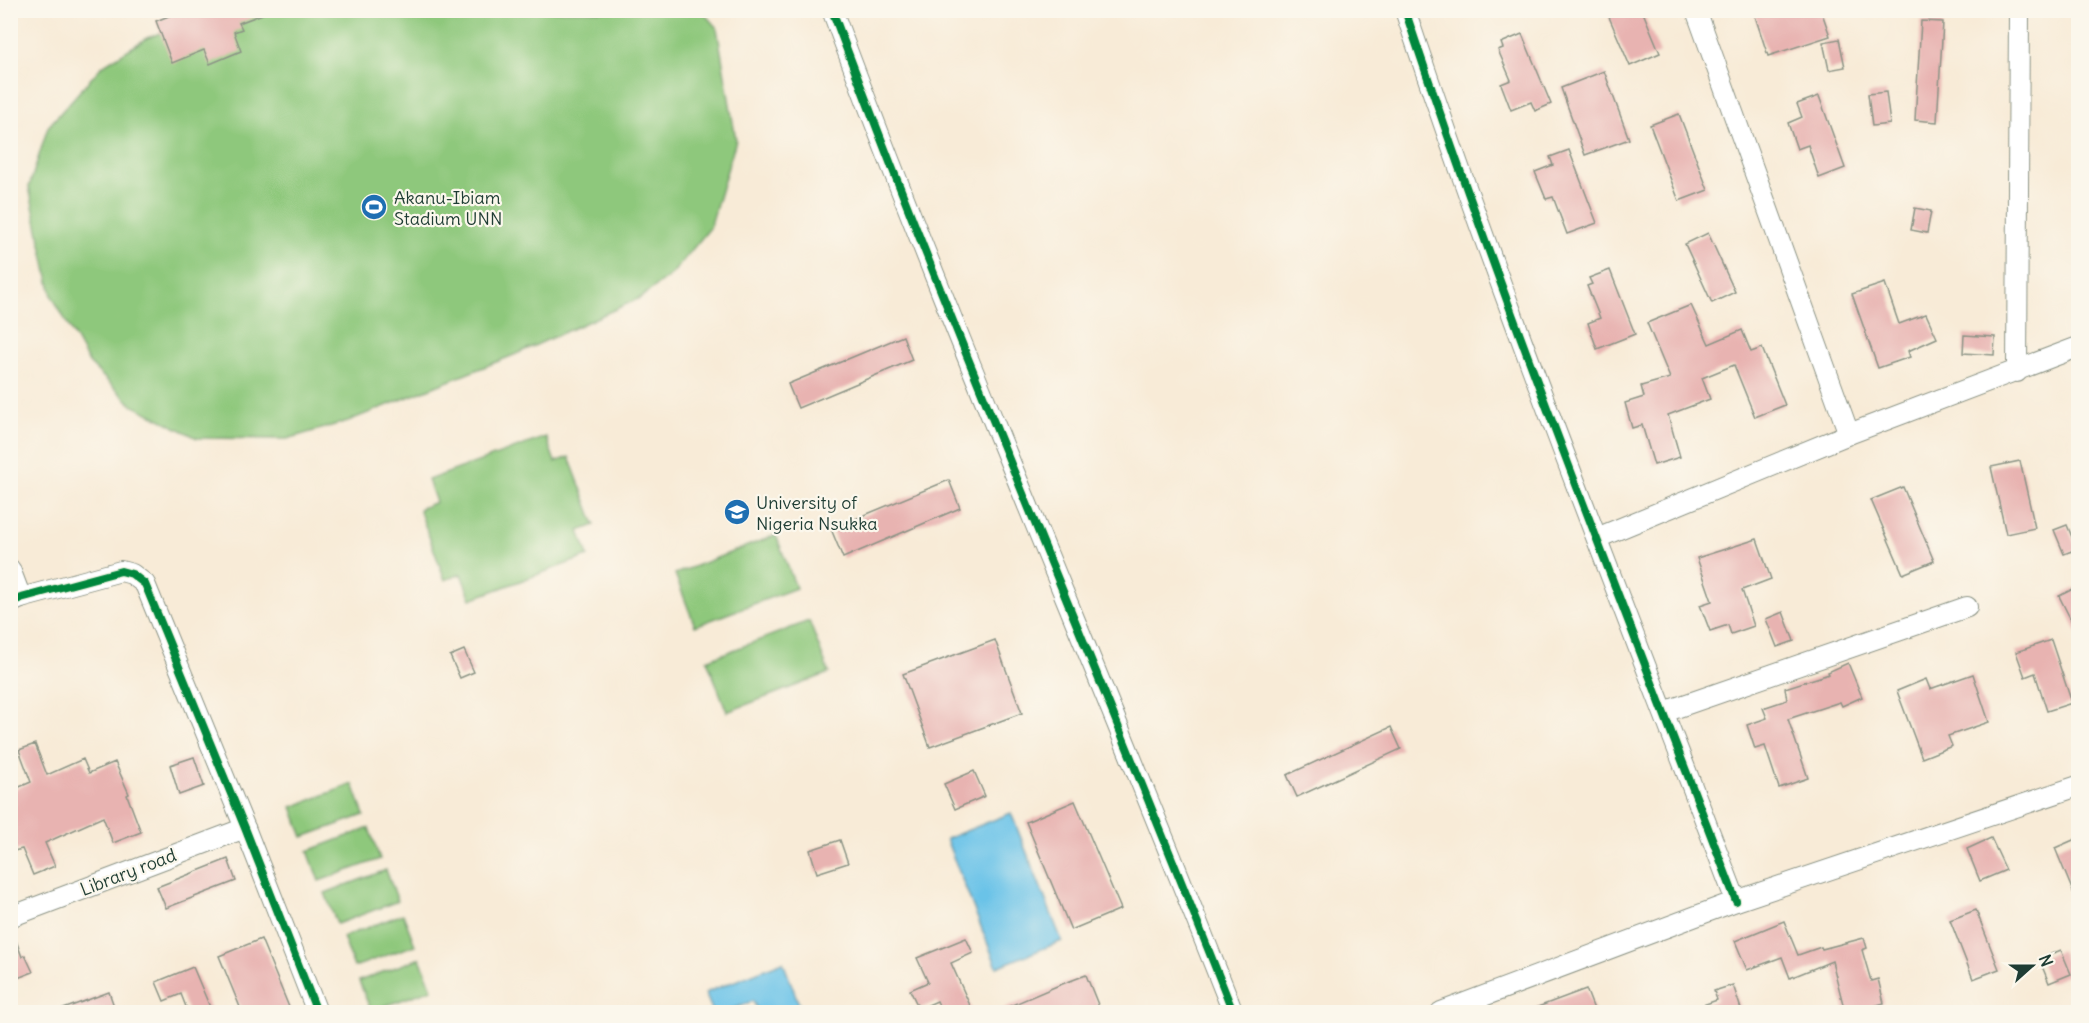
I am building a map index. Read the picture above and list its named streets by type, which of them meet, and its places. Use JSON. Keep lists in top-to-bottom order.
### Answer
{
  "streets": {
    "street": ["Library road"]
  },
  "places": {
    "sports": ["Akanu-Ibiam Stadium UNN"],
    "school or university": ["University of Nigeria Nsukka"]
  },
  "north": "right"
}
